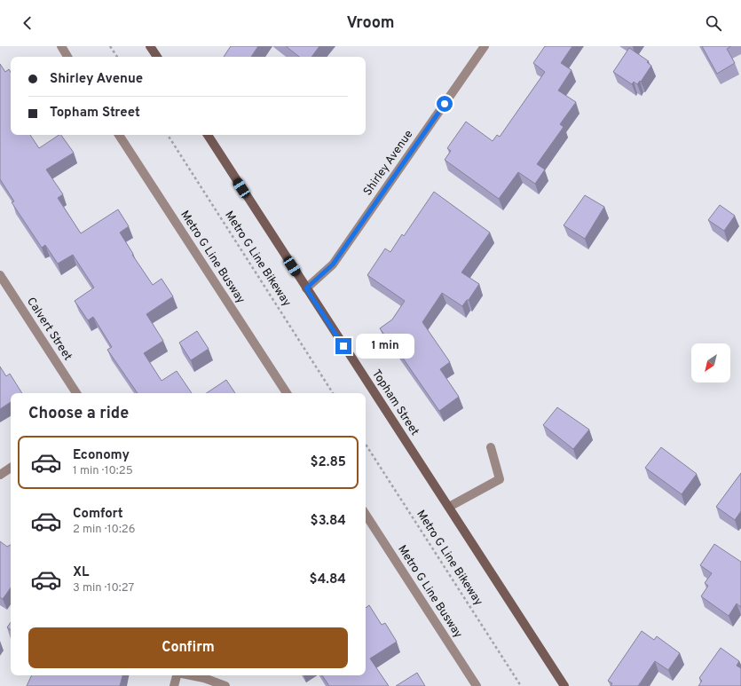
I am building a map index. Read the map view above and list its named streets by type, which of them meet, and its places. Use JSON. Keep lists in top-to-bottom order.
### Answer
{
  "streets": {
    "main road": ["Topham Street"],
    "street": ["Shirley Avenue", "Metro G Line Busway", "Calvert Street"],
    "path": ["Metro G Line Bikeway"]
  },
  "crossings": [
    ["Shirley Avenue", "Topham Street"]
  ],
  "north": "bottom left",
  "page": {
    "header": "Vroom",
    "banner": ["Shirley Avenue", "Topham Street"],
    "bubble": "1 min",
    "heading": "Choose a ride",
    "list": [
      {
        "name": "Economy",
        "note": "1 min · 10:25",
        "value": "$2.85"
      },
      {
        "name": "Comfort",
        "note": "2 min · 10:26",
        "value": "$3.84"
      },
      {
        "name": "XL",
        "note": "3 min · 10:27",
        "value": "$4.84"
      }
    ],
    "buttons": "Confirm"
  }
}
